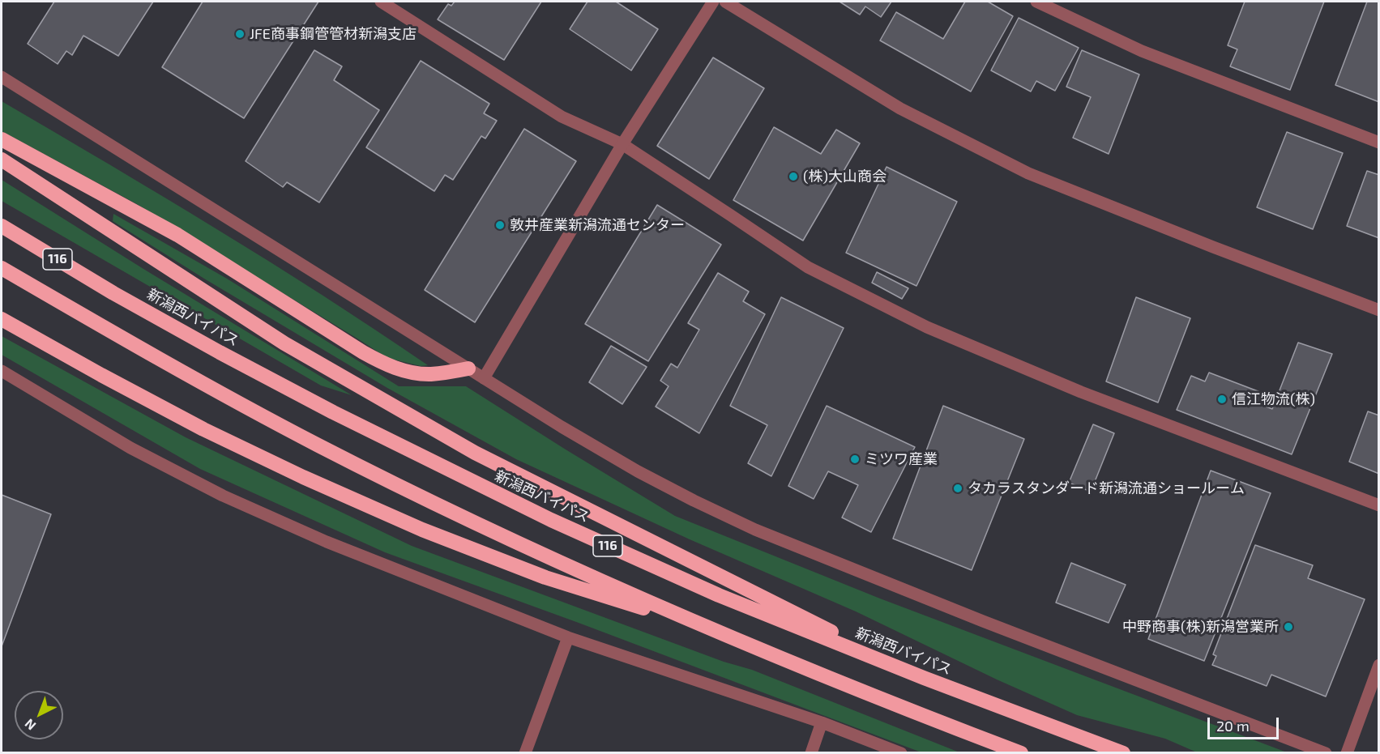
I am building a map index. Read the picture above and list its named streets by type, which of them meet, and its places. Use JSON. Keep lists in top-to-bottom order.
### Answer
{
  "streets": {
    "highway": ["116", "新潟西バイパス"]
  },
  "places": [
    "JFE商事鋼管管材新潟支店",
    "(株)大山商会",
    "敦井産業新潟流通センター",
    "信江物流(株)",
    "ミツワ産業",
    "タカラスタンダード新潟流通ショールーム",
    "中野商事(株)新潟営業所"
  ],
  "scale_bar": "20 m",
  "north": "bottom left"
}
